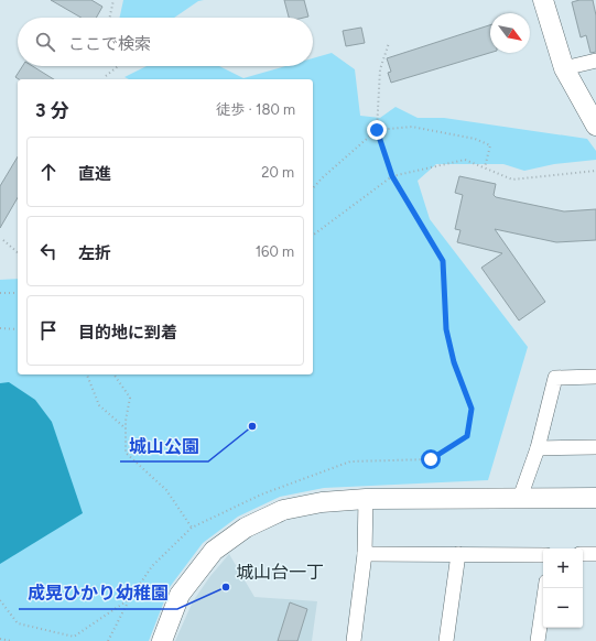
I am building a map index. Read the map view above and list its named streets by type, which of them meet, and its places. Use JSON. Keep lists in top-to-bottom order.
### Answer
{
  "districts": ["城山台一丁"],
  "places": ["城山公園", "成晃ひかり幼稚園"],
  "north": "bottom right",
  "page": {
    "search": "ここで検索",
    "heading": ["3 分", "徒歩 · 180 m"],
    "list": [
      ["直進", "20 m"],
      ["左折", "160 m"],
      "目的地に到着"
    ],
    "map_buttons": ["+", "−"]
  }
}
